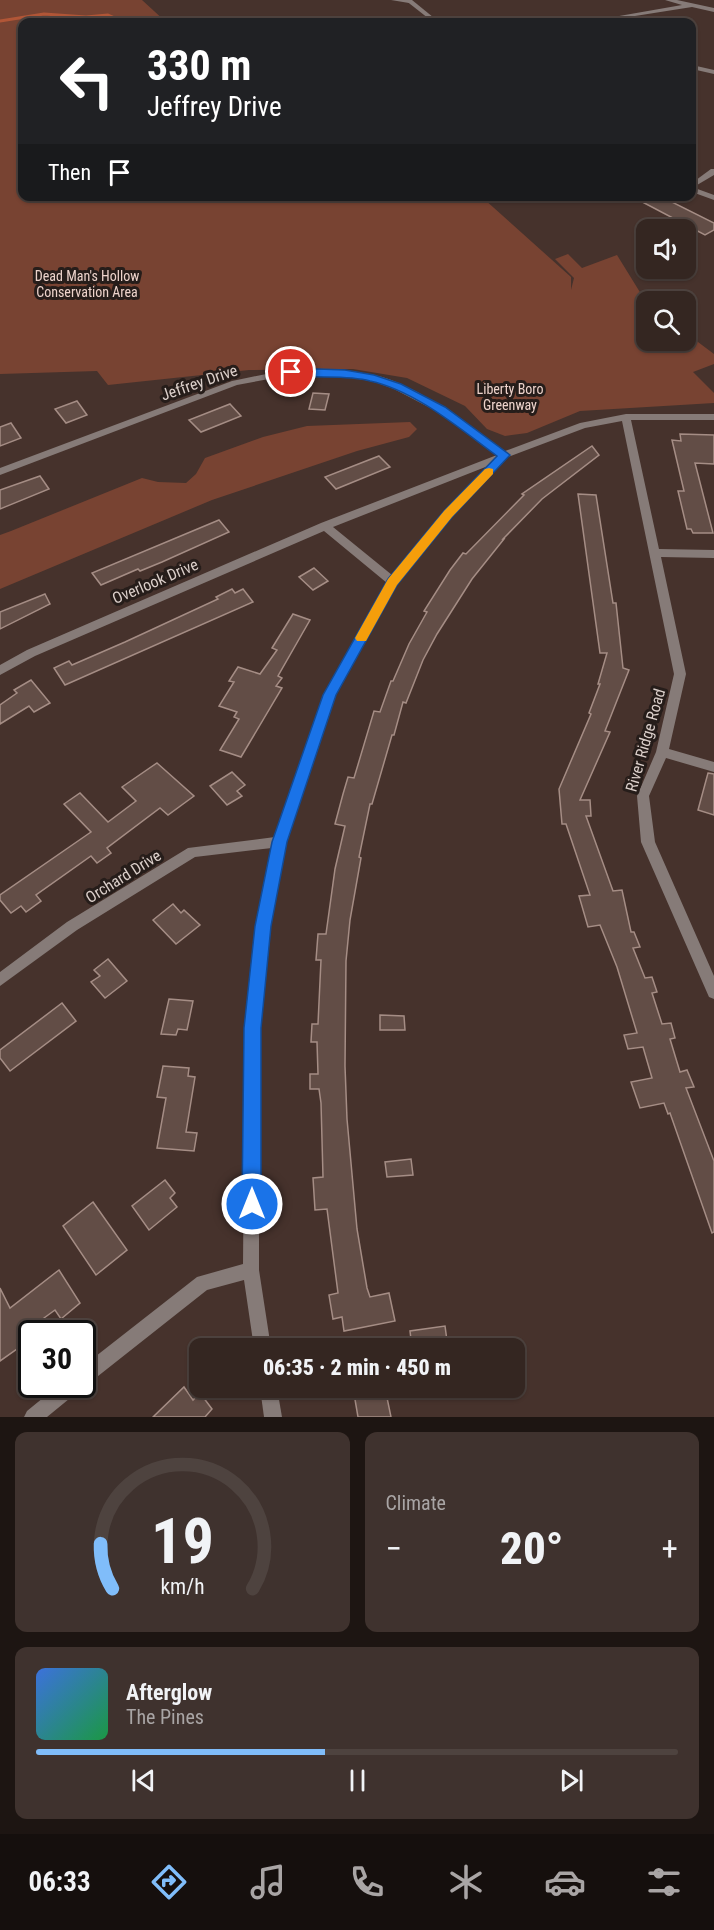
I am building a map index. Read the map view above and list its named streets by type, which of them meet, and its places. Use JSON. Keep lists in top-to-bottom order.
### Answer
{
  "streets": {
    "street": [
      "Jeffrey Drive",
      "Overlook Drive",
      "River Ridge Road",
      "Orchard Drive"
    ]
  },
  "crossings": [
    ["Jeffrey Drive", "Overlook Drive"],
    ["Overlook Drive", "River Ridge Road"]
  ],
  "parks": ["Dead Man's Hollow Conservation Area", "Liberty Boro Greenway"],
  "page": {
    "turn": ["330 m", "Jeffrey Drive"],
    "then": "Then",
    "limit": "30",
    "trip": "06:35 · 2 min · 450 m",
    "tile": "Climate",
    "heat": ["−", "20°", "+"],
    "song": ["Afterglow", "The Pines"],
    "tabs": "06:33",
    "gauge": ["19", "km/h"]
  }
}
